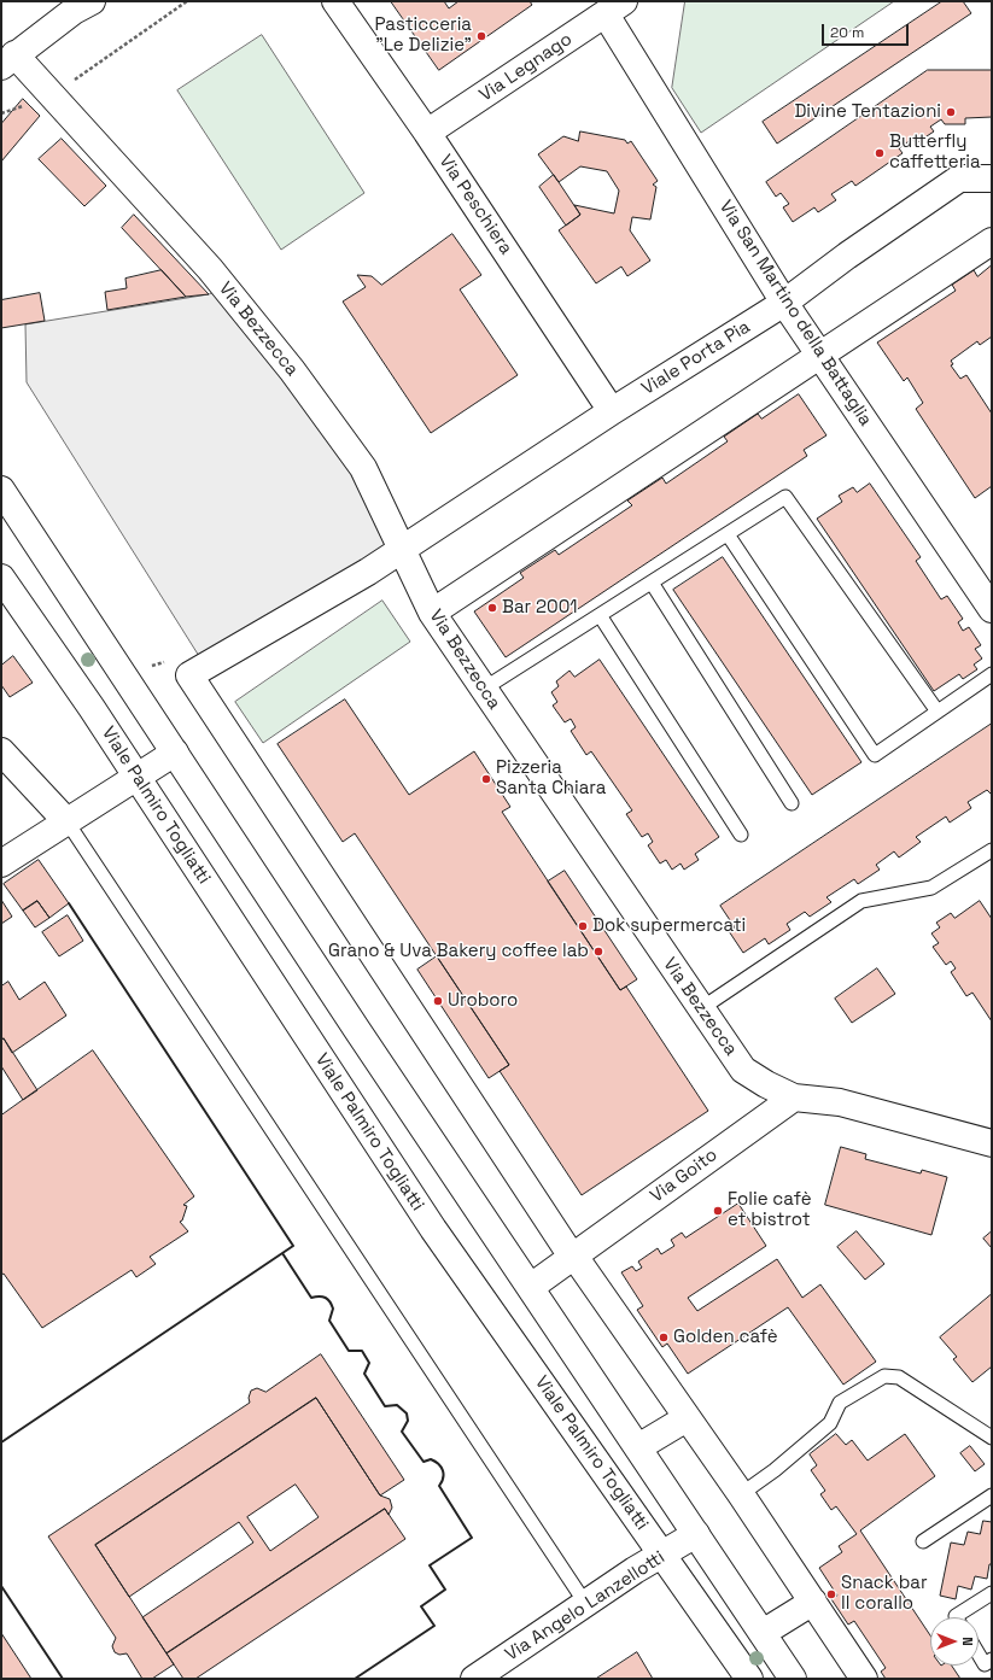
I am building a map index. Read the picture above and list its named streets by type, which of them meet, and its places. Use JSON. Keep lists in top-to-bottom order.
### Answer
{
  "streets": {
    "street": [
      "Via Legnago",
      "Via Peschiera",
      "Via San Martino della Battaglia",
      "Via Bezzecca",
      "Viale Porta Pia",
      "Viale Palmiro Togliatti",
      "Via Goito",
      "Via Angelo Lanzellotti"
    ]
  },
  "crossings": [
    ["Via Legnago", "Via Peschiera"],
    ["Via Legnago", "Via San Martino della Battaglia"],
    ["Via Peschiera", "Viale Porta Pia"],
    ["Via San Martino della Battaglia", "Viale Porta Pia"],
    ["Via Bezzecca", "Viale Porta Pia"],
    ["Via Bezzecca", "Via Goito"],
    ["Viale Palmiro Togliatti", "Via Angelo Lanzellotti"]
  ],
  "places": [
    "Pasticceria \"Le Delizie\"",
    "Divine Tentazioni",
    "Butterfly caffetteria",
    "Bar 2001",
    "Pizzeria Santa Chiara",
    "Dok supermercati",
    "Grano & Uva Bakery coffee lab",
    "Uroboro",
    "Folie cafè et bistrot",
    "Golden cafè",
    "Snack bar Il corallo"
  ],
  "scale_bar": "20 m",
  "north": "right"
}
